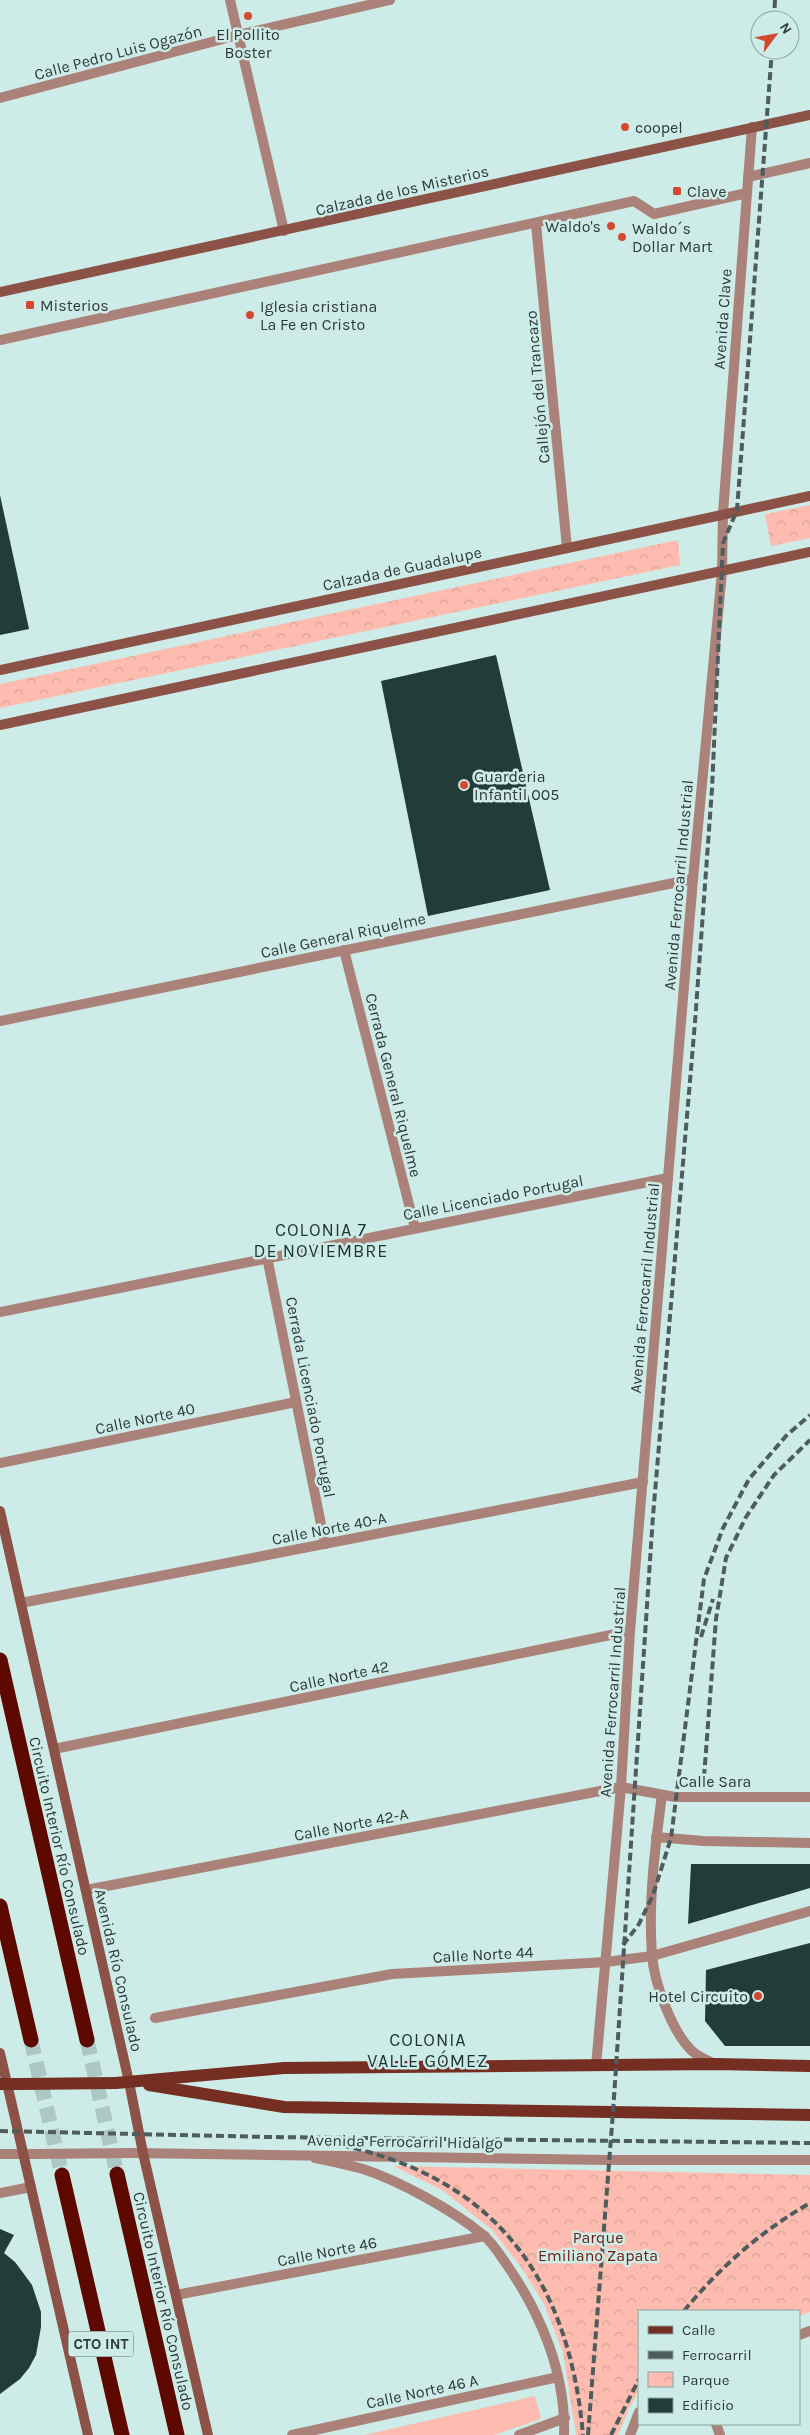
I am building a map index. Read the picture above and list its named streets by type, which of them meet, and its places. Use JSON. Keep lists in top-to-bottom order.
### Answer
{
  "streets": {
    "highway": ["Circuito Interior Río Consulado", "CTO INT"],
    "main road": [
      "Calzada de los Misterios",
      "Calzada de Guadalupe",
      "Avenida Río Consulado",
      "Avenida Ferrocarril Hidalgo"
    ],
    "street": [
      "Calle Pedro Luis Ogazón",
      "Avenida Clave",
      "Callejón del Trancazo",
      "Avenida Ferrocarril Industrial",
      "Calle General Riquelme",
      "Cerrada General Riquelme",
      "Calle Licenciado Portugal",
      "Cerrada Licenciado Portugal",
      "Calle Norte 40",
      "Calle Norte 40-A",
      "Calle Norte 42",
      "Calle Sara",
      "Calle Norte 42-A",
      "Calle Norte 44",
      "Calle Norte 46",
      "Calle Norte 46 A"
    ]
  },
  "crossings": [
    ["Calzada de los Misterios", "Avenida Clave"],
    ["Avenida Clave", "Calzada de Guadalupe"],
    ["Avenida Clave", "Avenida Ferrocarril Industrial"],
    ["Callejón del Trancazo", "Calzada de Guadalupe"],
    ["Calzada de Guadalupe", "Avenida Ferrocarril Industrial"],
    ["Avenida Ferrocarril Industrial", "Calle General Riquelme"],
    ["Avenida Ferrocarril Industrial", "Calle Licenciado Portugal"],
    ["Avenida Ferrocarril Industrial", "Calle Norte 40-A"],
    ["Avenida Ferrocarril Industrial", "Calle Norte 42"],
    ["Avenida Ferrocarril Industrial", "Calle Sara"],
    ["Avenida Ferrocarril Industrial", "Calle Norte 42-A"],
    ["Avenida Ferrocarril Industrial", "Calle Norte 44"],
    ["Avenida Ferrocarril Industrial", "Avenida Ferrocarril Hidalgo"],
    ["Calle General Riquelme", "Cerrada General Riquelme"],
    ["Cerrada General Riquelme", "Calle Licenciado Portugal"],
    ["Calle Licenciado Portugal", "Cerrada Licenciado Portugal"],
    ["Cerrada Licenciado Portugal", "Calle Norte 40"],
    ["Cerrada Licenciado Portugal", "Calle Norte 40-A"],
    ["Calle Norte 40-A", "Avenida Río Consulado"],
    ["Calle Norte 42", "Avenida Río Consulado"],
    ["Calle Sara", "Calle Norte 42-A"],
    ["Calle Norte 42-A", "Avenida Río Consulado"],
    ["Avenida Río Consulado", "Avenida Ferrocarril Hidalgo"],
    ["Avenida Río Consulado", "Calle Norte 46"],
    ["Avenida Ferrocarril Hidalgo", "CTO INT"]
  ],
  "districts": ["COLONIA 7 DE NOVIEMBRE", "COLONIA VALLE GÓMEZ"],
  "parks": ["Parque Emiliano Zapata"],
  "places": {
    "other": [
      "El Pollito Boster",
      "coopel",
      "Waldo's",
      "Waldo´s Dollar Mart",
      "Iglesia cristiana La Fe en Cristo",
      "Guarderia Infantil 005",
      "Hotel Circuito"
    ],
    "transit": ["Clave", "Misterios"]
  },
  "legend": [
    "Calle",
    "Ferrocarril",
    "Parque",
    "Edificio"
  ],
  "north": "top right"
}
